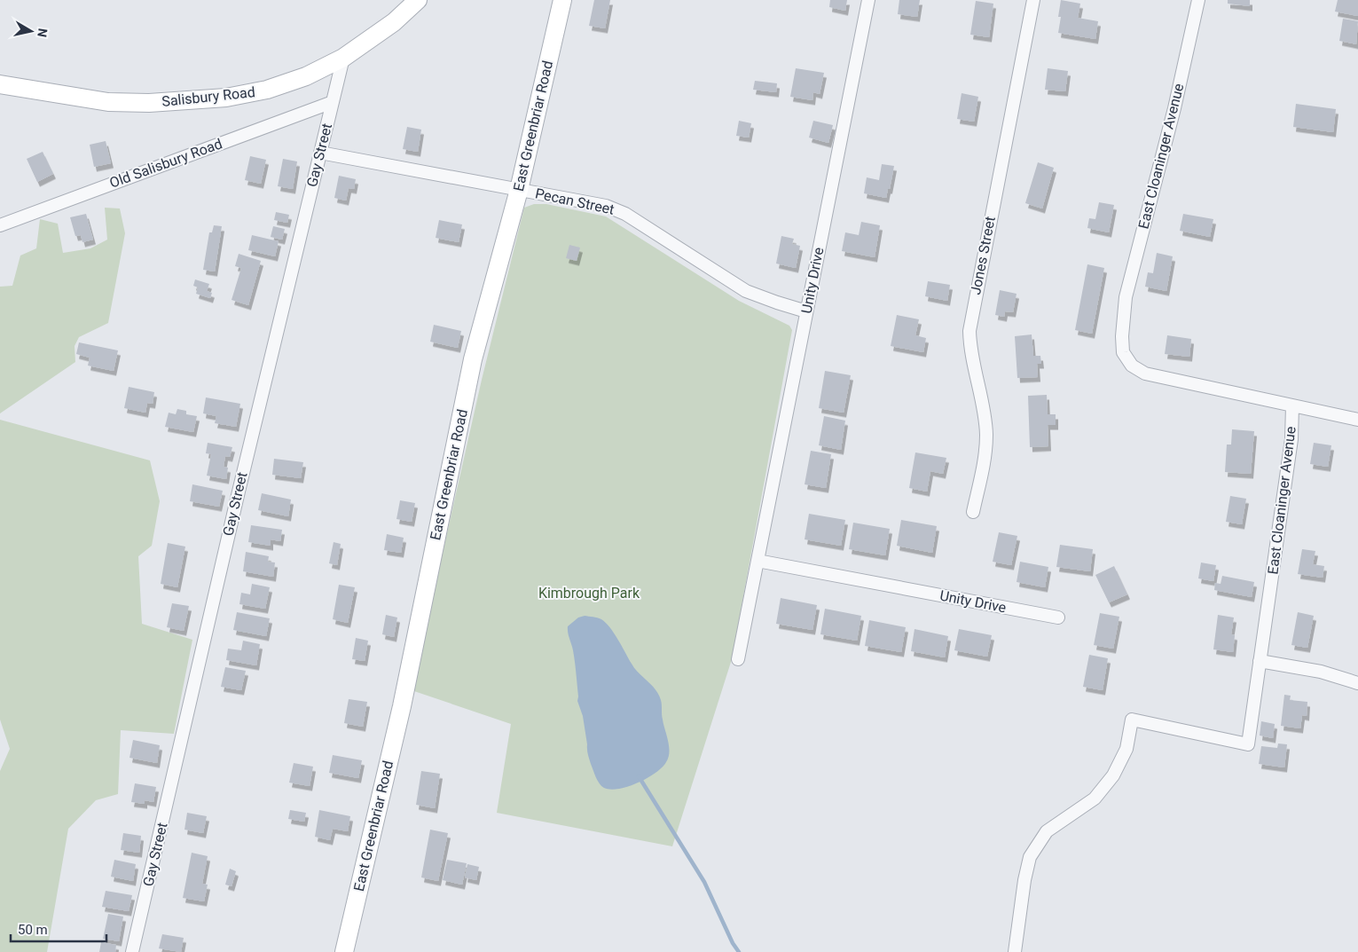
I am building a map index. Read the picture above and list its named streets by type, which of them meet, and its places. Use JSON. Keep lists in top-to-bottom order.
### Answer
{
  "streets": {
    "street": [
      "Salisbury Road",
      "East Greenbriar Road",
      "Gay Street",
      "East Cloaninger Avenue",
      "Old Salisbury Road",
      "Pecan Street",
      "Jones Street",
      "Unity Drive"
    ]
  },
  "crossings": [
    ["Salisbury Road", "Gay Street"],
    ["East Greenbriar Road", "Pecan Street"],
    ["Gay Street", "Old Salisbury Road"],
    ["Gay Street", "Pecan Street"],
    ["Pecan Street", "Unity Drive"]
  ],
  "parks": ["Kimbrough Park"],
  "scale_bar": "50 m",
  "north": "right"
}
